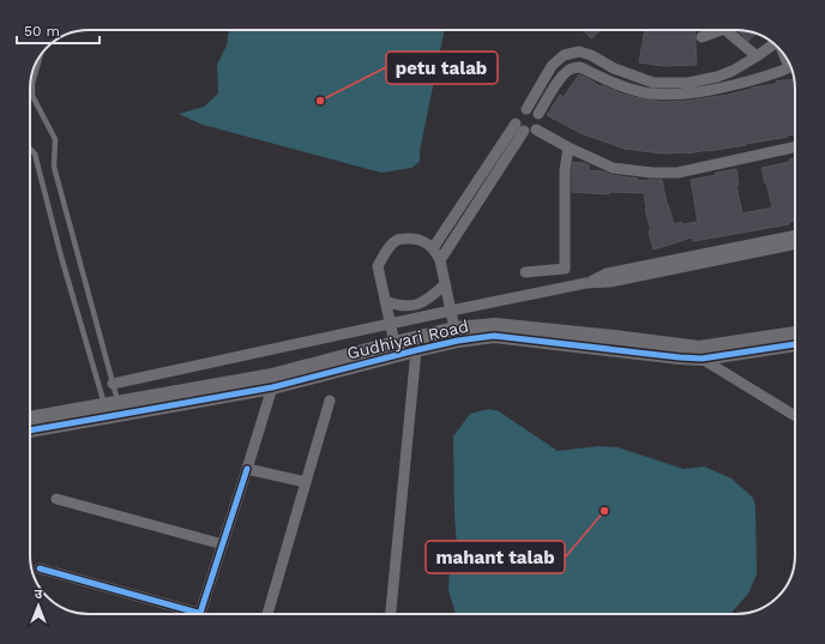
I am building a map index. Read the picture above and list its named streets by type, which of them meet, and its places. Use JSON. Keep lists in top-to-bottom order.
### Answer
{
  "streets": {
    "street": ["Gudhiyari Road"]
  },
  "places": ["petu talab", "mahant talab"],
  "scale_bar": "50 m",
  "north": "top"
}
